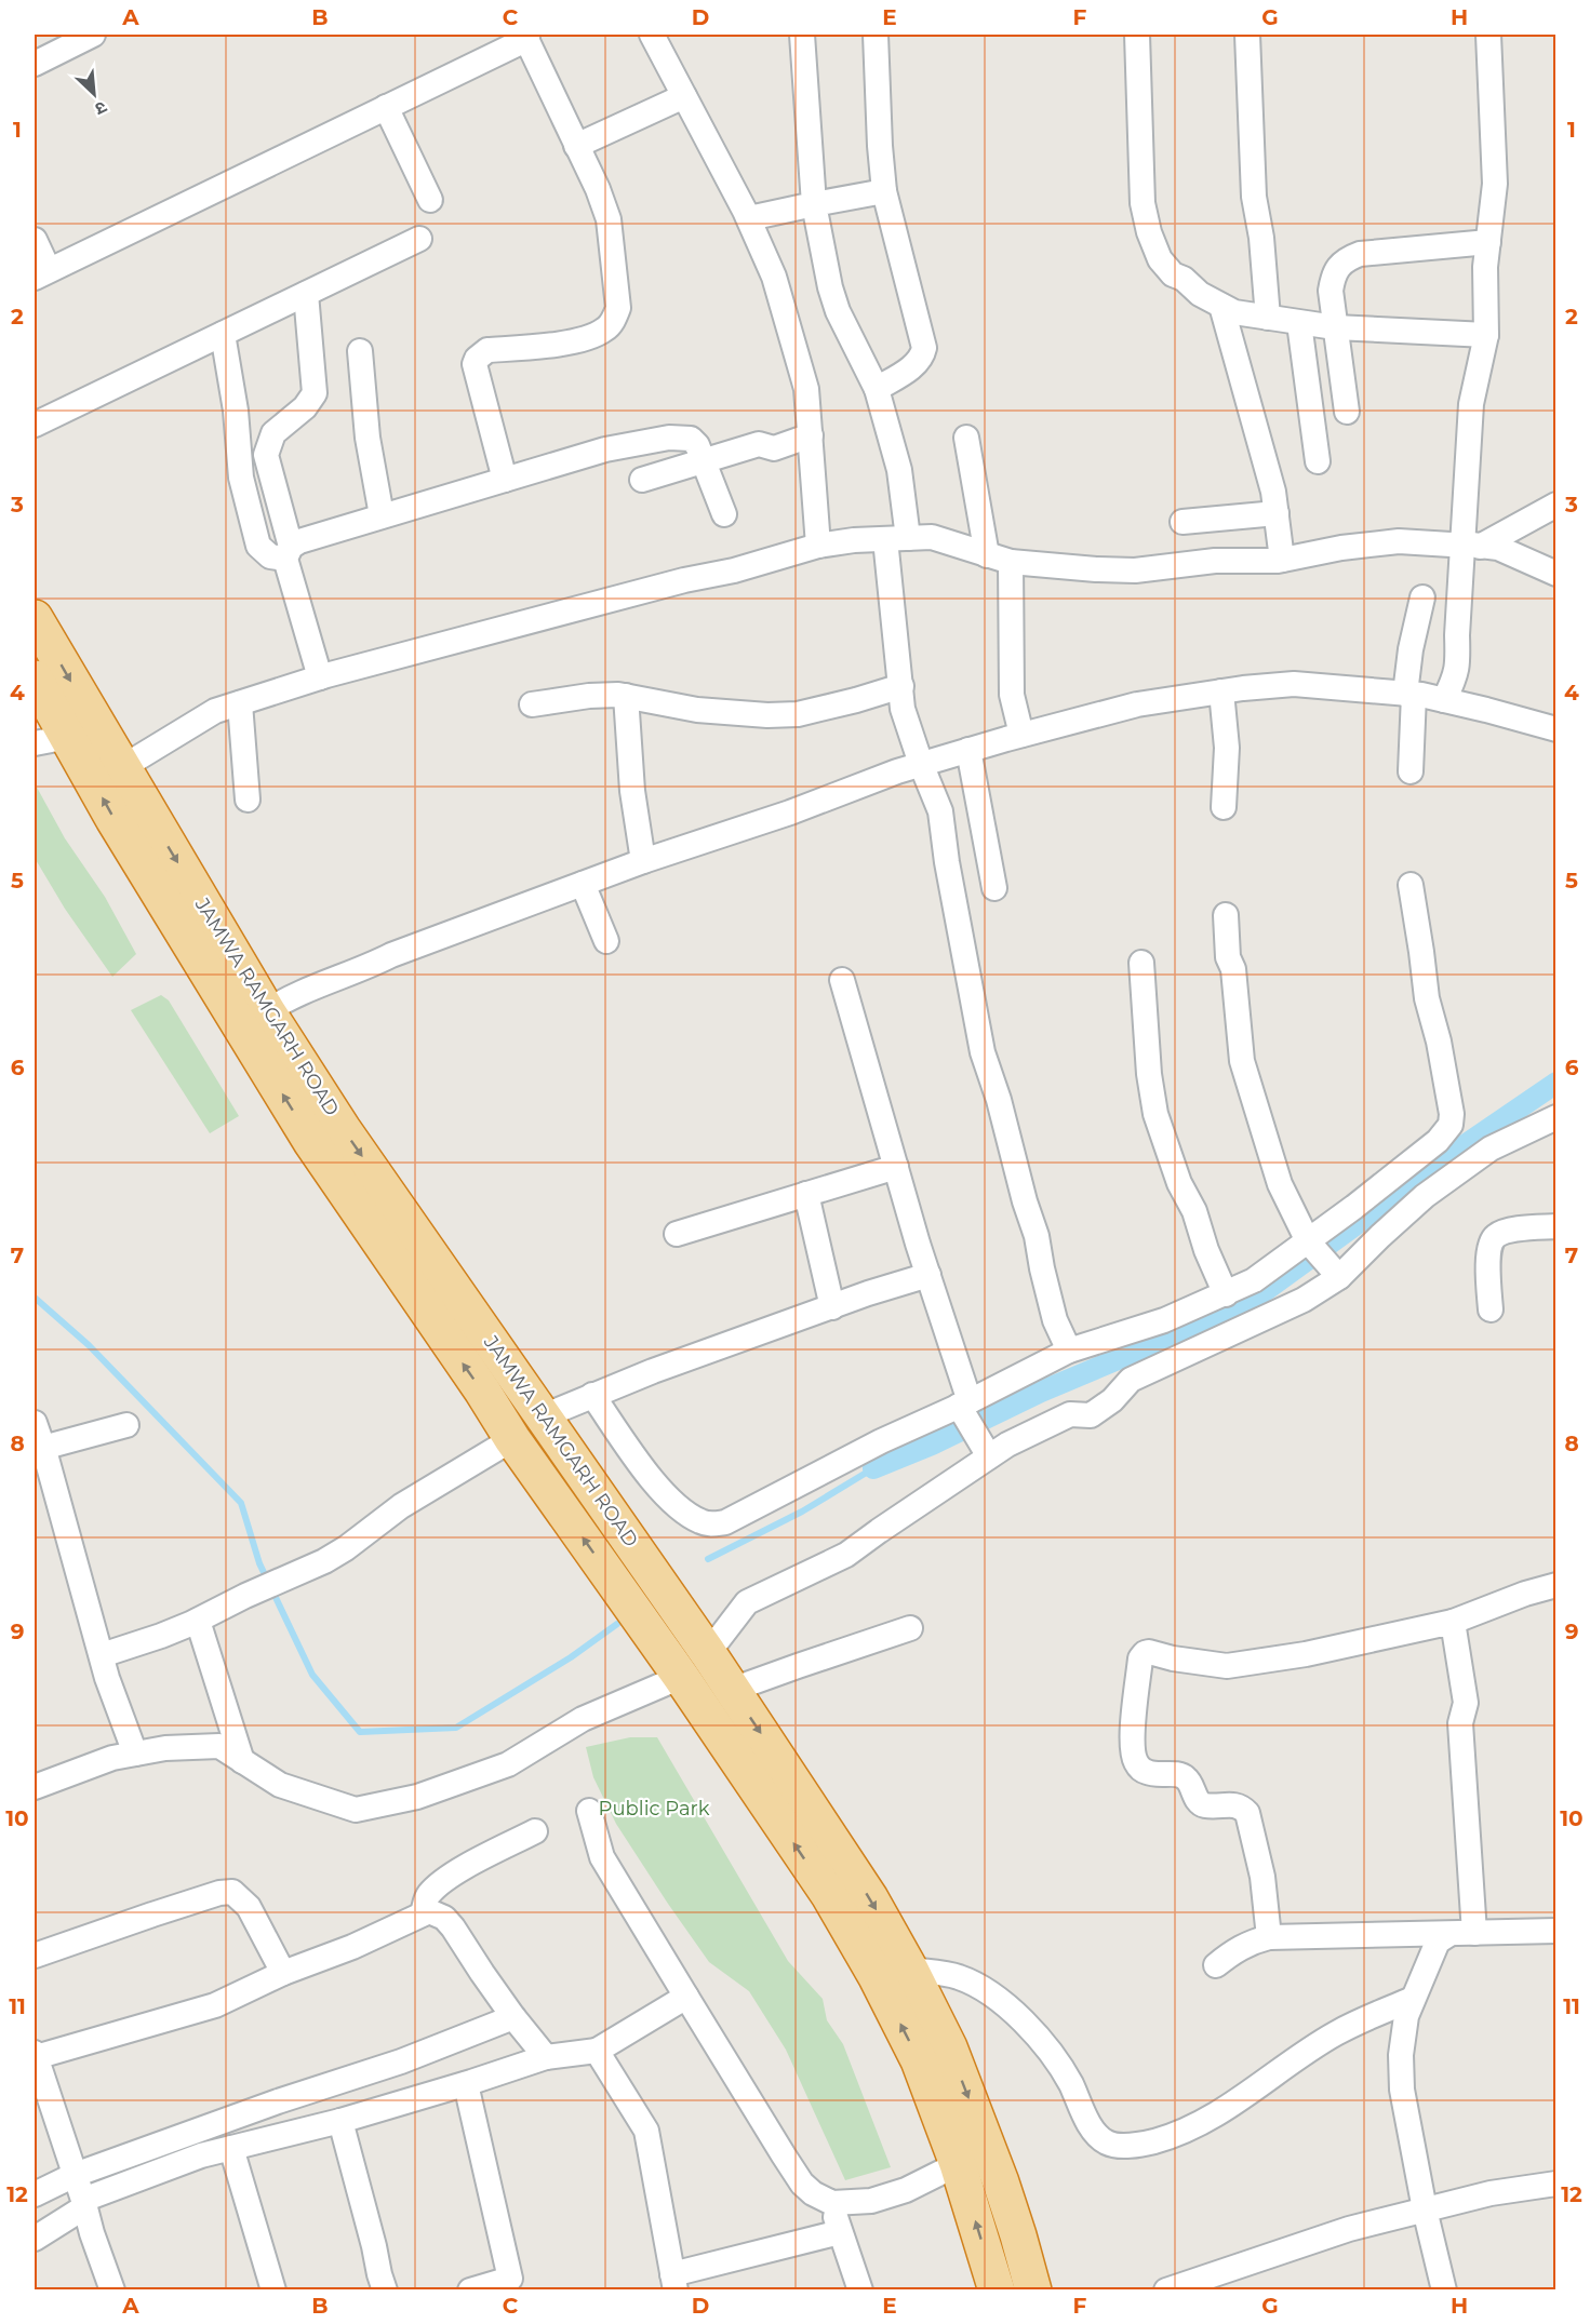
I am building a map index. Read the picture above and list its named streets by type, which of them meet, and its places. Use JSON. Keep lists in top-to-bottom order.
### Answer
{
  "streets": {
    "highway": ["JAMWA RAMGARH ROAD"]
  },
  "parks": ["Public Park"],
  "north": "bottom right",
  "grid": {
    "columns": [
      "A",
      "B",
      "C",
      "D",
      "E",
      "F",
      "G",
      "H"
    ],
    "rows": [
      "1",
      "2",
      "3",
      "4",
      "5",
      "6",
      "7",
      "8",
      "9",
      "10",
      "11",
      "12"
    ]
  }
}
